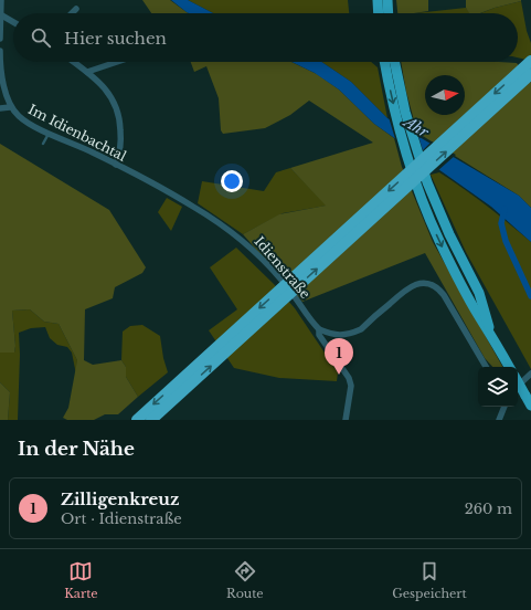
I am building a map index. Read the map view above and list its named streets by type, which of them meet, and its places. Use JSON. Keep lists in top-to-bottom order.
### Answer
{
  "streets": {
    "street": ["Im Idienbachtal", "Idienstraße"]
  },
  "crossings": [
    ["Im Idienbachtal", "Idienstraße"]
  ],
  "water": ["Ahr"],
  "north": "right",
  "page": {
    "search": "Hier suchen",
    "pins": "1",
    "heading": "In der Nähe",
    "list": [
      {
        "mark": "1",
        "name": "Zilligenkreuz",
        "note": "Ort · Idienstraße",
        "value": "260 m"
      }
    ],
    "nav": ["Karte", "Route", "Gespeichert"]
  }
}
